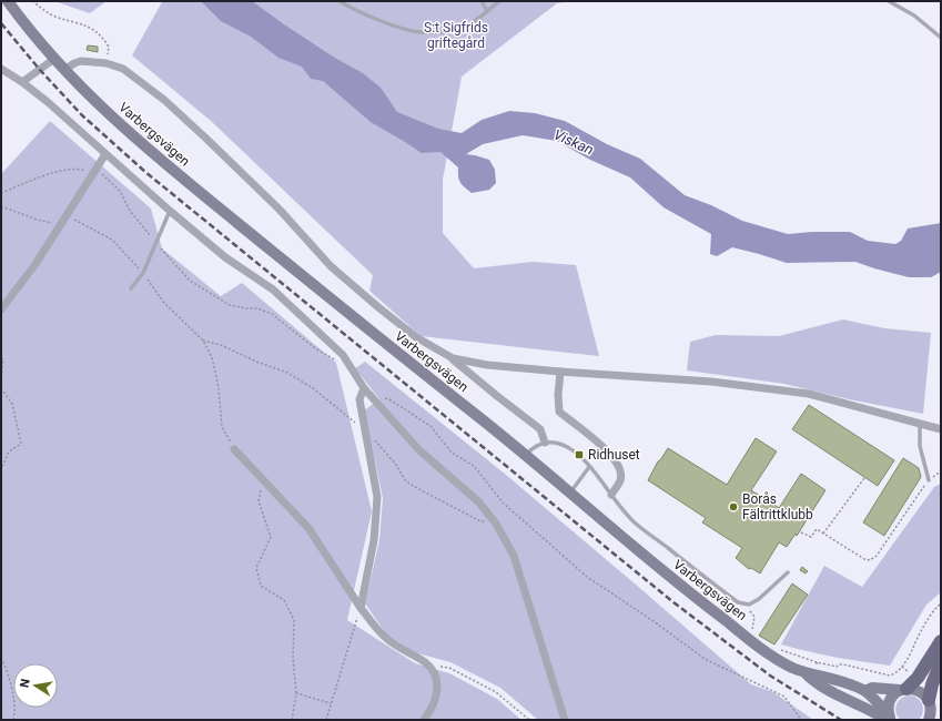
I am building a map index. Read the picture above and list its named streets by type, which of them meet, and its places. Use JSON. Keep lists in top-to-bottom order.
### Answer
{
  "streets": {
    "main road": ["Varbergsvägen"]
  },
  "water": ["Viskan"],
  "parks": ["S:t Sigfrids griftegård"],
  "places": {
    "transit": ["Ridhuset"],
    "other": ["Borås Fältrittklubb"]
  },
  "north": "left"
}
